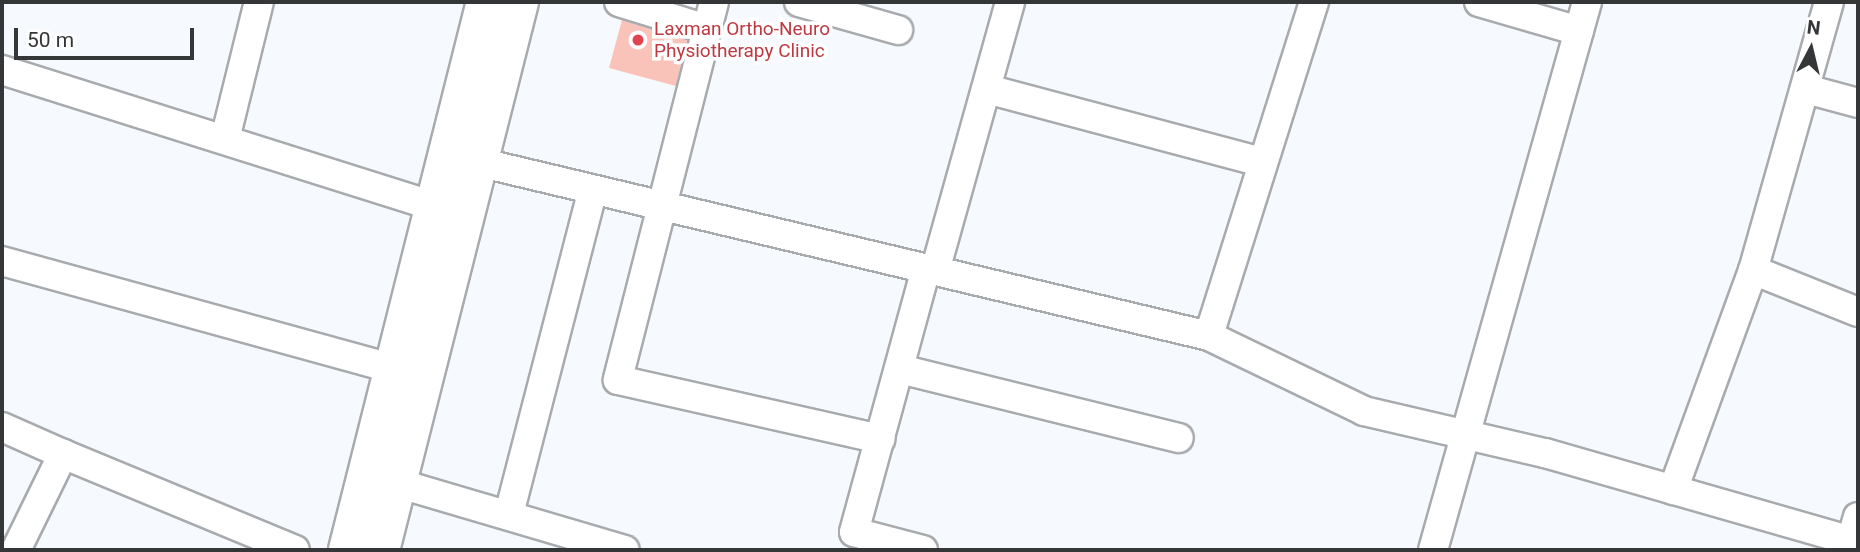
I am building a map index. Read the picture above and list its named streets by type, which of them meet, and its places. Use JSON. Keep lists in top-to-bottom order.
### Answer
{
  "places": ["Laxman Ortho-Neuro Physiotherapy Clinic"],
  "scale_bar": "50 m",
  "north": "top"
}
